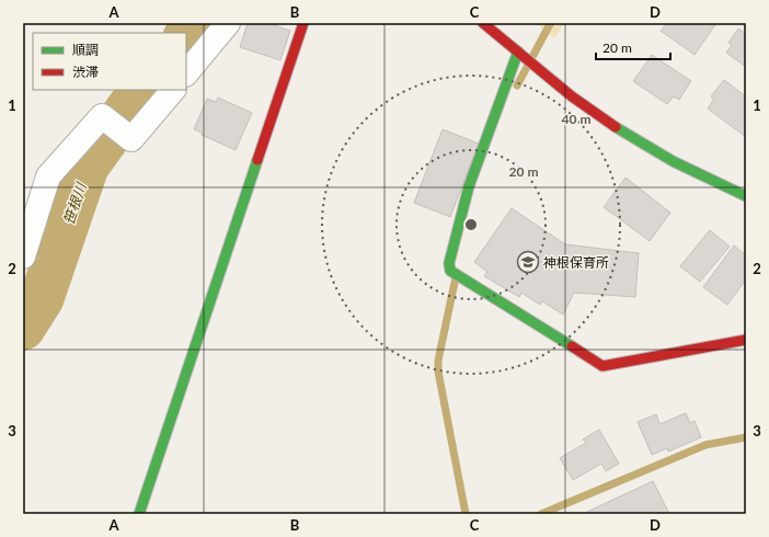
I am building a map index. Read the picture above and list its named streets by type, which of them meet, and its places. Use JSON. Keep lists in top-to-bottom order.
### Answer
{
  "water": ["笹根川"],
  "places": {
    "school or university": ["神根保育所"]
  },
  "legend": ["順調", "渋滞"],
  "scale_bar": "20 m",
  "grid": {
    "columns": [
      "A",
      "B",
      "C",
      "D"
    ],
    "rows": ["1", "2", "3"]
  },
  "rings": ["40 m", "20 m"]
}
